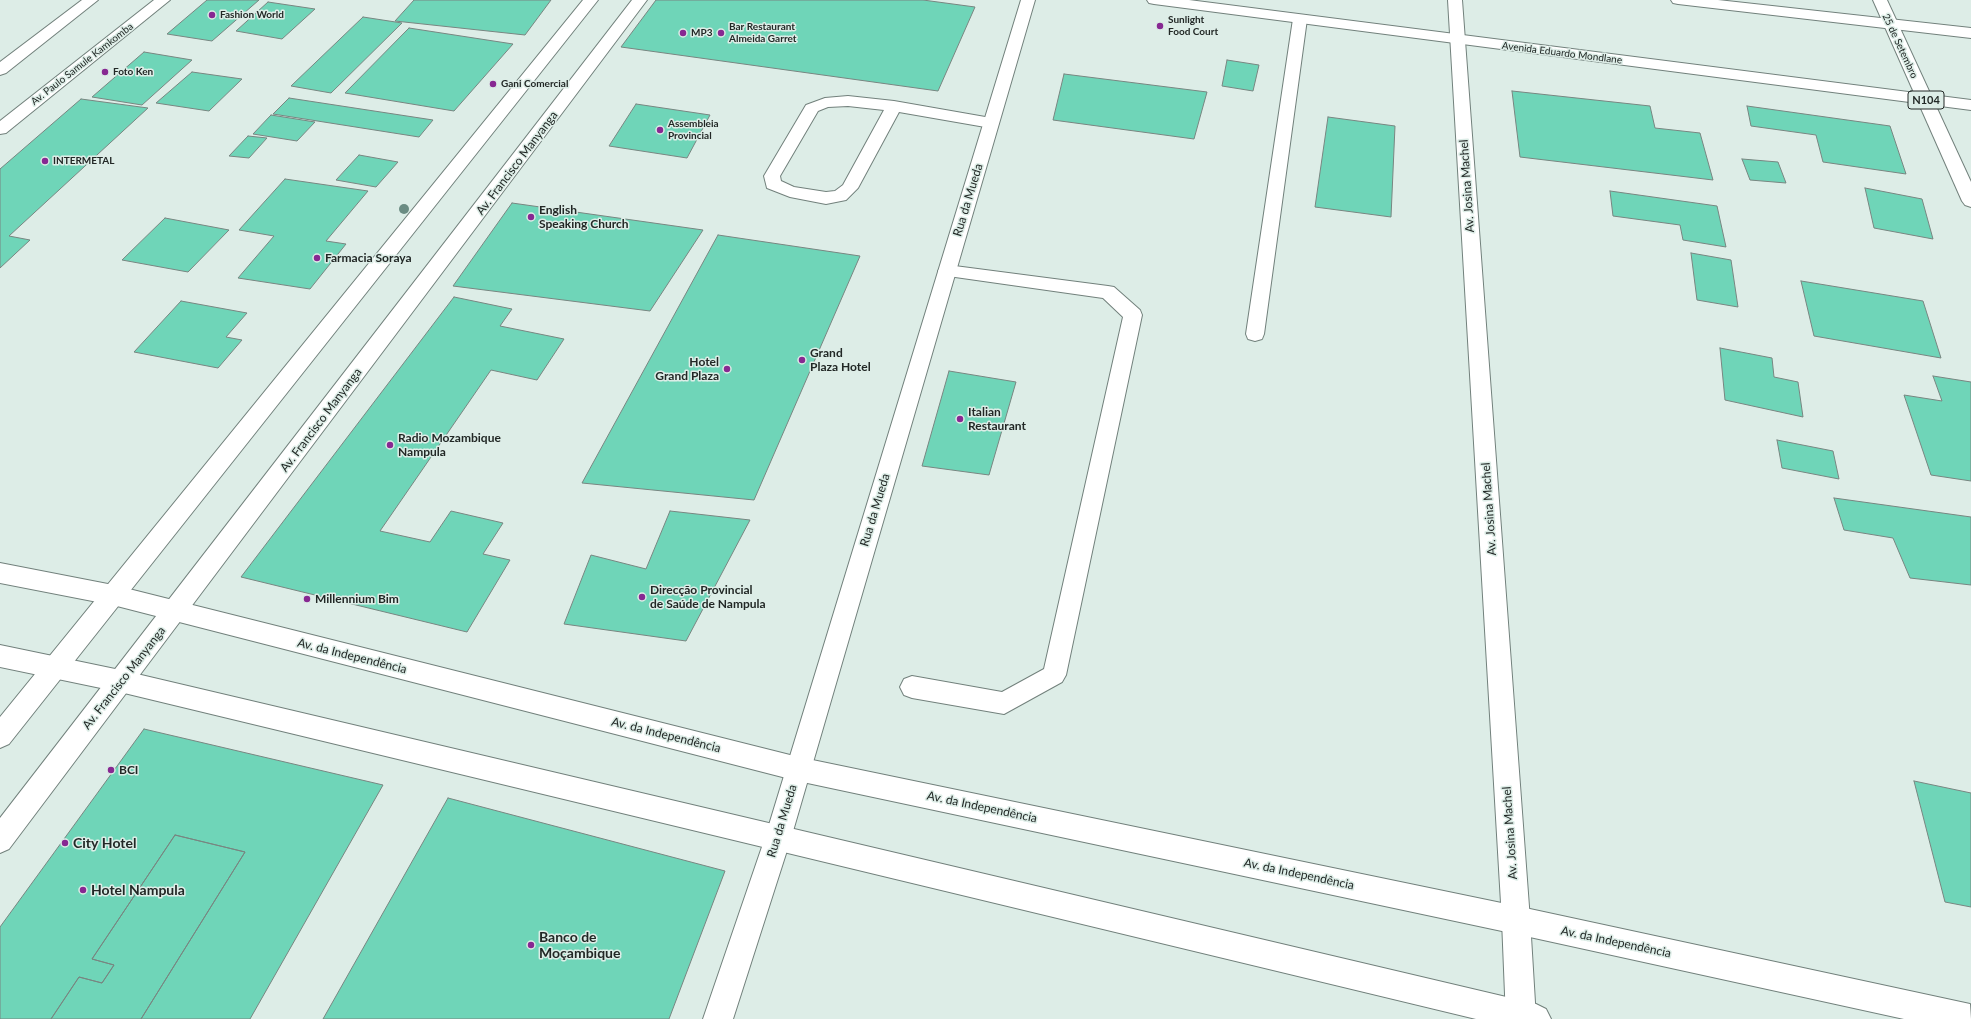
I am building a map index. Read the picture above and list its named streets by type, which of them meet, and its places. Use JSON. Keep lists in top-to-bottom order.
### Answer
{
  "streets": {
    "main road": [
      "25 de Setembro",
      "Avenida Eduardo Mondlane",
      "Av. Paulo Samule Kamkomba",
      "N104",
      "Av. Francisco Manyanga",
      "Av. Josina Machel",
      "Rua da Mueda",
      "Av. da Independência"
    ]
  },
  "crossings": [
    ["25 de Setembro", "Avenida Eduardo Mondlane"],
    ["Avenida Eduardo Mondlane", "Av. Josina Machel"],
    ["Av. Francisco Manyanga", "Av. da Independência"],
    ["Av. Josina Machel", "Av. da Independência"],
    ["Rua da Mueda", "Av. da Independência"]
  ],
  "places": [
    "Fashion World",
    "Sunlight Food Court",
    "MP3",
    "Bar Restaurant Almeida Garret",
    "Foto Ken",
    "Gani Comercial",
    "Assembleia Provincial",
    "INTERMETAL",
    "English Speaking Church",
    "Farmacia Soraya",
    "Grand Plaza Hotel",
    "Hotel Grand Plaza",
    "Italian Restaurant",
    "Radio Mozambique Nampula",
    "Direcção Provincial de Saúde de Nampula",
    "Millennium Bim",
    "BCI",
    "City Hotel",
    "Hotel Nampula",
    "Banco de Moçambique"
  ]
}
